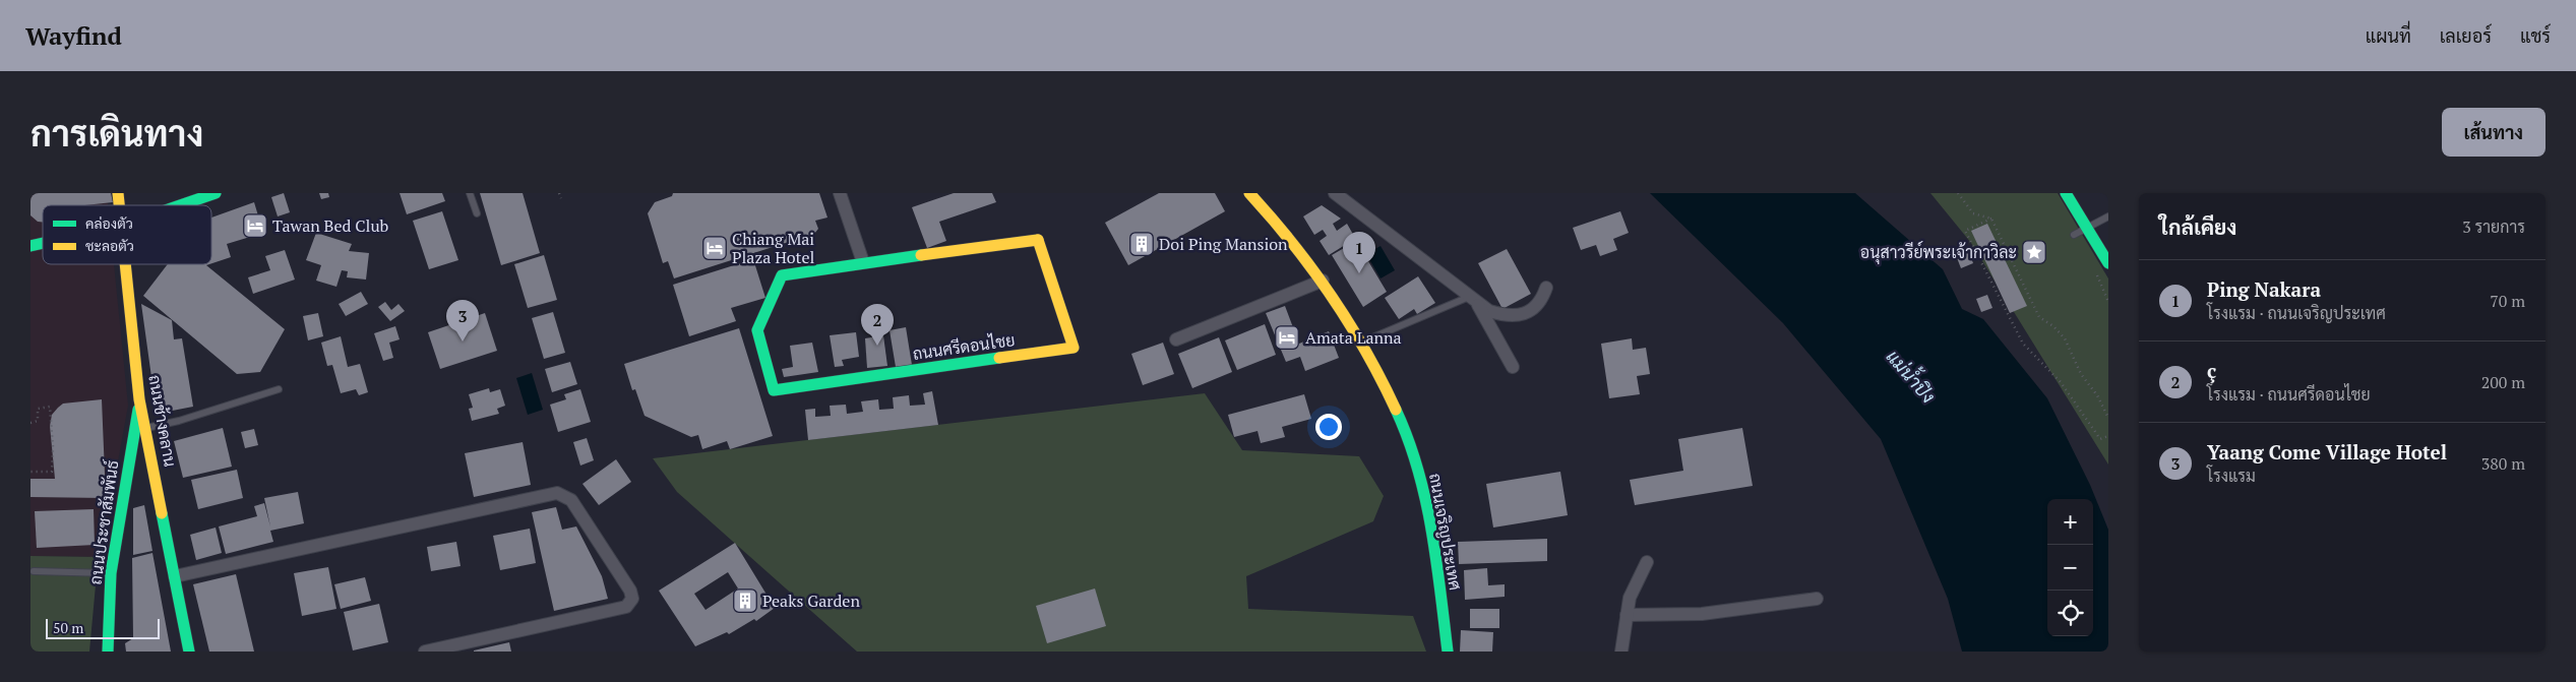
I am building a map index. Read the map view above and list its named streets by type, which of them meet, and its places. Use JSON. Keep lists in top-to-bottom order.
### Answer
{
  "streets": {
    "street": [
      "ถนนศรีดอนไชย",
      "ถนนช้างคลาน",
      "ถนนประชาสัมพันธ์",
      "ถนนเจริญประเทศ"
    ]
  },
  "crossings": [
    ["ถนนช้างคลาน", "ถนนประชาสัมพันธ์"]
  ],
  "water": ["แม่น้ำปิง"],
  "places": {
    "hotel": ["Tawan Bed Club", "Chiang Mai Plaza Hotel", "Amata Lanna"],
    "building": ["Doi Ping Mansion", "Peaks Garden"],
    "place": ["อนุสาวรีย์พระเจ้ากาวิละ"]
  },
  "legend": ["คล่องตัว", "ชะลอตัว"],
  "scale_bar": "50 m",
  "page": {
    "header": "Wayfind",
    "nav": ["แผนที่", "เลเยอร์", "แชร์"],
    "buttons": "เส้นทาง",
    "title": "การเดินทาง",
    "heading": ["ใกล้เคียง", "3 รายการ"],
    "pins": ["1", "3", "2"],
    "list": [
      {
        "mark": "1",
        "name": "Ping Nakara",
        "note": "โรงแรม · ถนนเจริญประเทศ",
        "value": "70 m"
      },
      {
        "mark": "2",
        "name": "ç",
        "note": "โรงแรม · ถนนศรีดอนไชย",
        "value": "200 m"
      },
      {
        "mark": "3",
        "name": "Yaang Come Village Hotel",
        "note": "โรงแรม",
        "value": "380 m"
      }
    ],
    "map_buttons": ["+", "−"],
    "scale": "50 m"
  }
}
